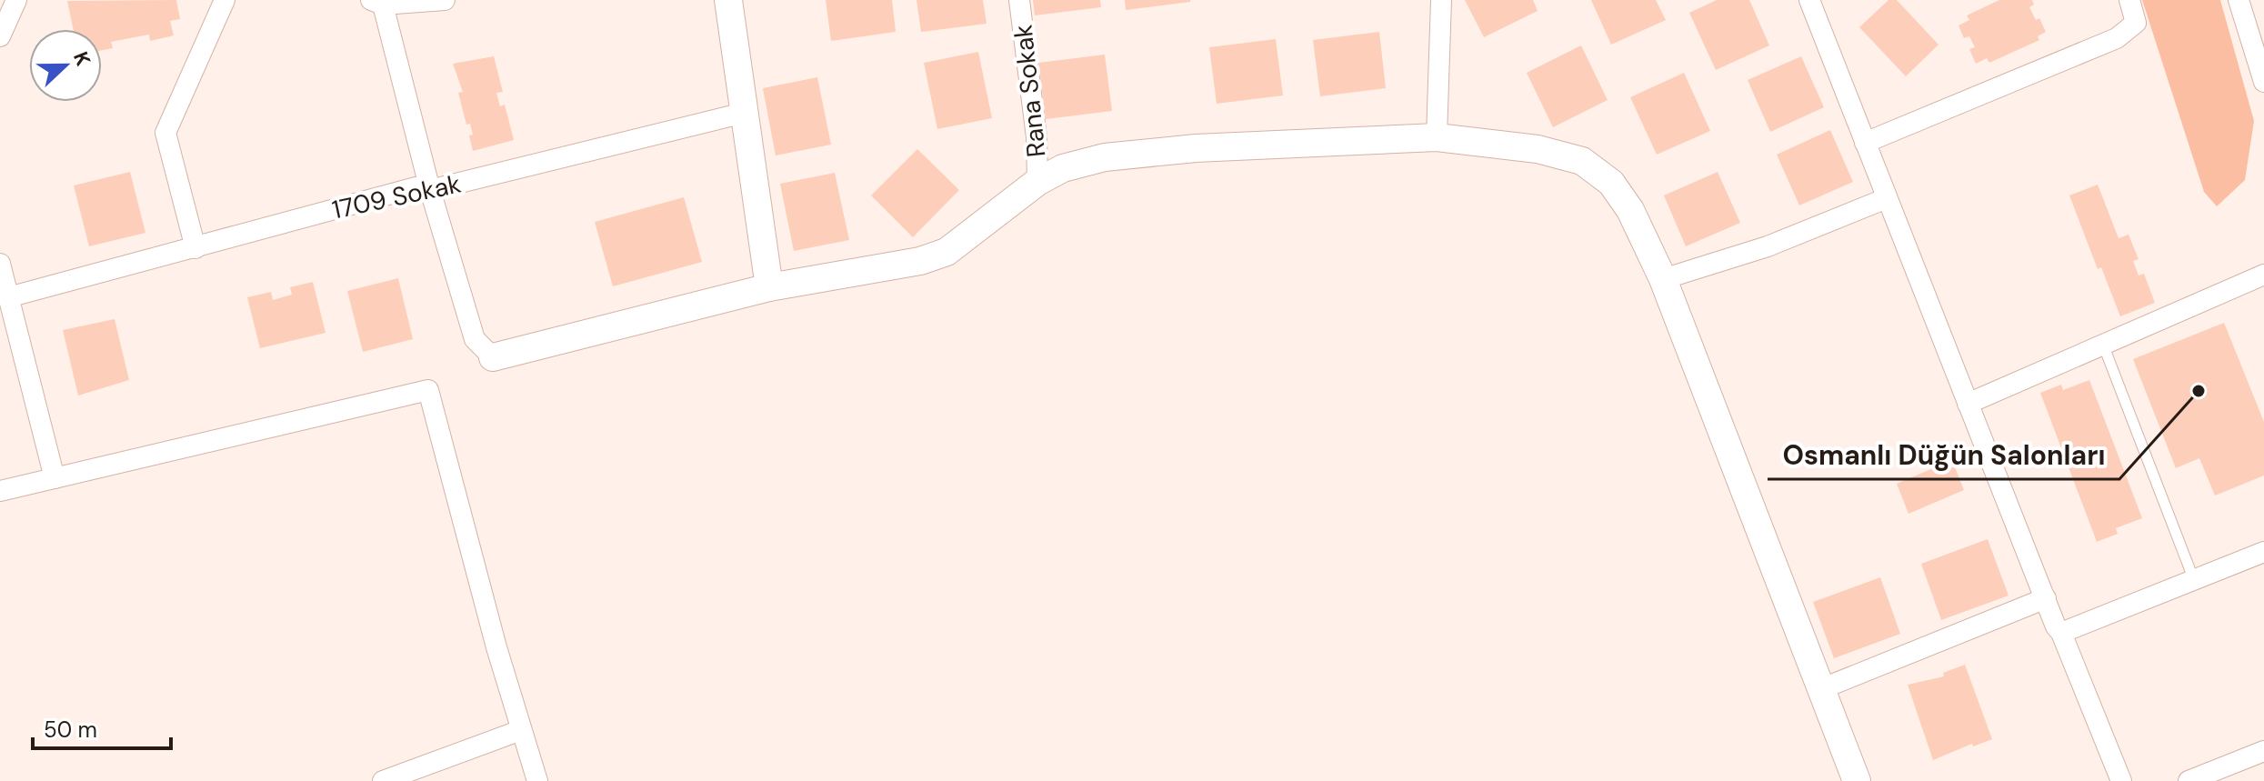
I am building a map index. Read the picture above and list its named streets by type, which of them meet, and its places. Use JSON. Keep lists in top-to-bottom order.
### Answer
{
  "streets": {
    "street": ["Rana Sokak", "1709 Sokak"]
  },
  "places": ["Osmanlı Düğün Salonları"],
  "scale_bar": "50 m",
  "north": "right"
}
